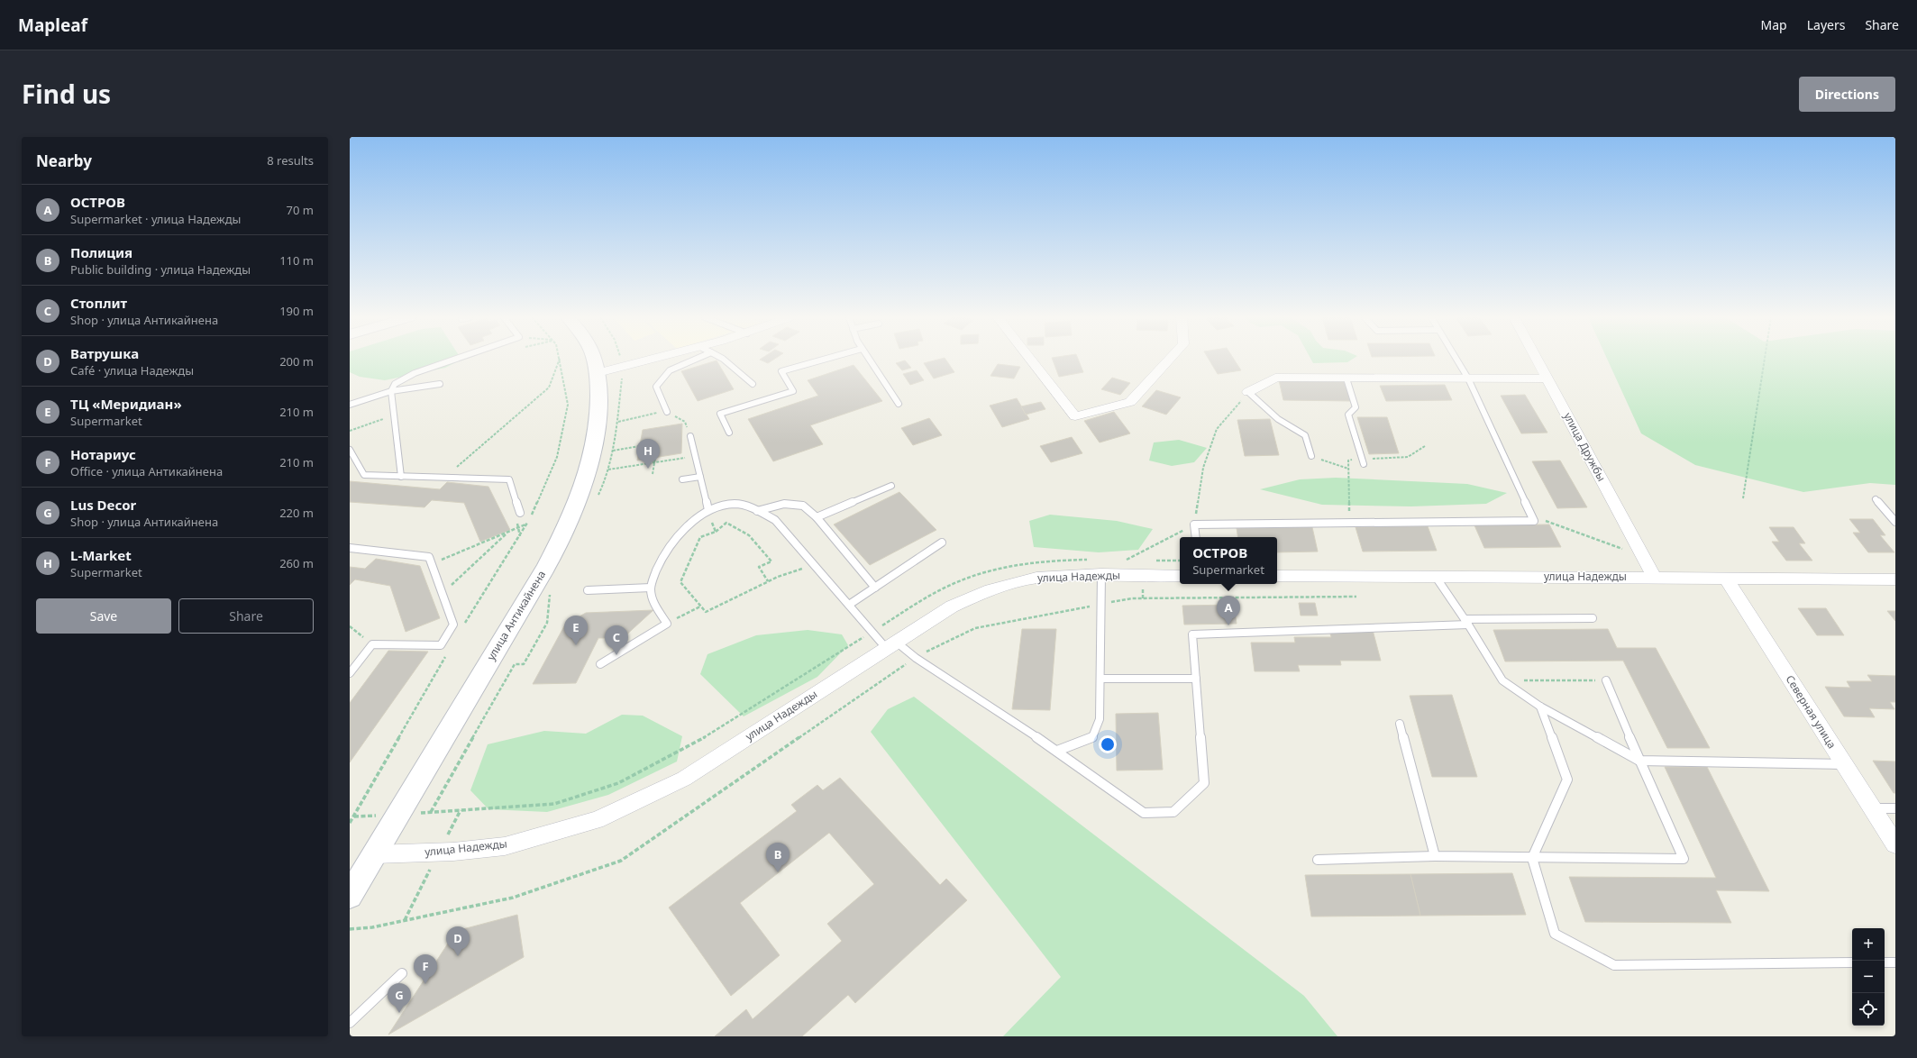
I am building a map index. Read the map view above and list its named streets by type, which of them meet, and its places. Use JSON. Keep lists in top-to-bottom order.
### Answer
{
  "streets": {
    "main road": ["улица Антикайнена"],
    "street": ["улица Дружбы", "улица Надежды", "Северная улица"]
  },
  "crossings": [
    ["улица Дружбы", "улица Надежды"],
    ["улица Надежды", "улица Антикайнена"],
    ["улица Надежды", "Северная улица"]
  ],
  "page": {
    "header": "Mapleaf",
    "nav": ["Map", "Layers", "Share"],
    "title": "Find us",
    "buttons": [
      "Directions",
      ["Save", "Share"]
    ],
    "heading": ["Nearby", "8 results"],
    "list": [
      {
        "mark": "A",
        "name": "ОСТРОВ",
        "note": "Supermarket · улица Надежды",
        "value": "70 m"
      },
      {
        "mark": "B",
        "name": "Полиция",
        "note": "Public building · улица Надежды",
        "value": "110 m"
      },
      {
        "mark": "C",
        "name": "Стоплит",
        "note": "Shop · улица Антикайнена",
        "value": "190 m"
      },
      {
        "mark": "D",
        "name": "Ватрушка",
        "note": "Café · улица Надежды",
        "value": "200 m"
      },
      {
        "mark": "E",
        "name": "ТЦ «Меридиан»",
        "note": "Supermarket",
        "value": "210 m"
      },
      {
        "mark": "F",
        "name": "Нотариус",
        "note": "Office · улица Антикайнена",
        "value": "210 m"
      },
      {
        "mark": "G",
        "name": "Lus Decor",
        "note": "Shop · улица Антикайнена",
        "value": "220 m"
      },
      {
        "mark": "H",
        "name": "L-Market",
        "note": "Supermarket",
        "value": "260 m"
      }
    ],
    "pins": [
      "H",
      "A",
      "E",
      "C",
      "B",
      "D",
      "F",
      "G"
    ],
    "popup": ["ОСТРОВ", "Supermarket"],
    "map_buttons": ["+", "−"]
  }
}
